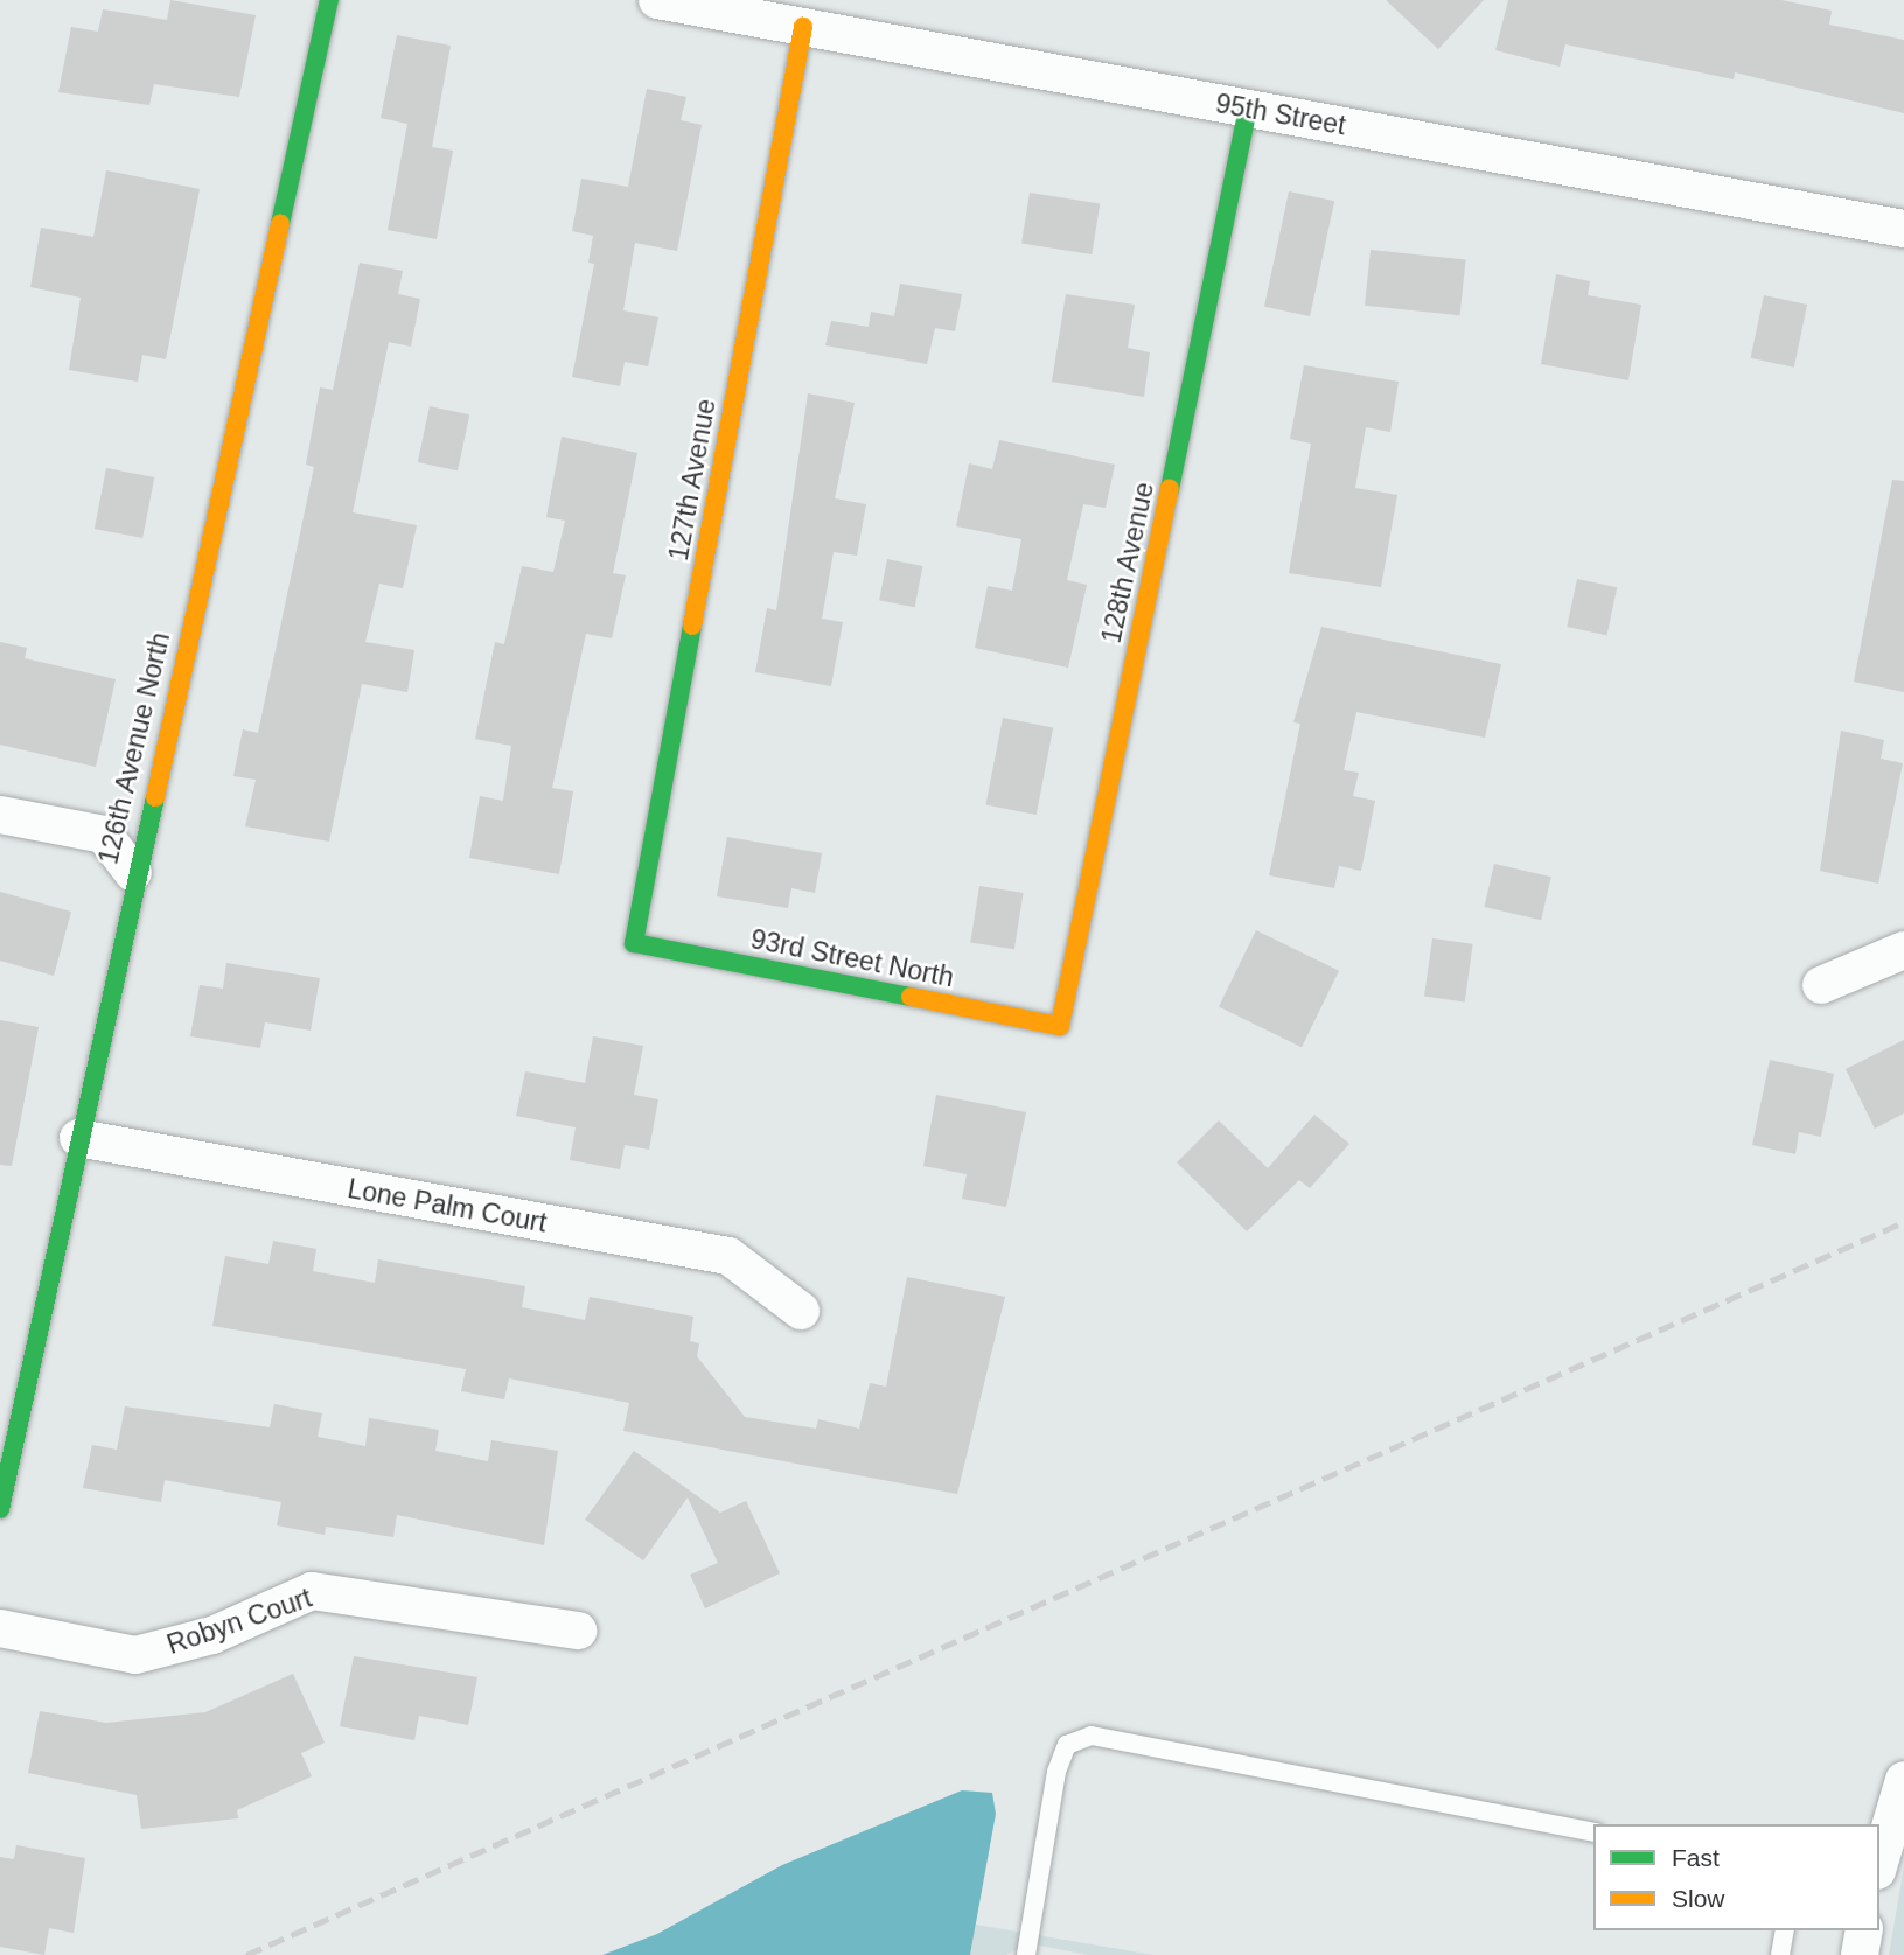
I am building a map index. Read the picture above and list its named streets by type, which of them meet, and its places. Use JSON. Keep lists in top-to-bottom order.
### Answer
{
  "streets": {
    "street": [
      "95th Street",
      "127th Avenue",
      "128th Avenue",
      "126th Avenue North",
      "93rd Street North",
      "Lone Palm Court",
      "Robyn Court"
    ]
  },
  "crossings": [
    ["95th Street", "127th Avenue"],
    ["95th Street", "128th Avenue"],
    ["127th Avenue", "93rd Street North"],
    ["128th Avenue", "93rd Street North"],
    ["126th Avenue North", "Lone Palm Court"]
  ],
  "legend": ["Fast", "Slow"]
}
